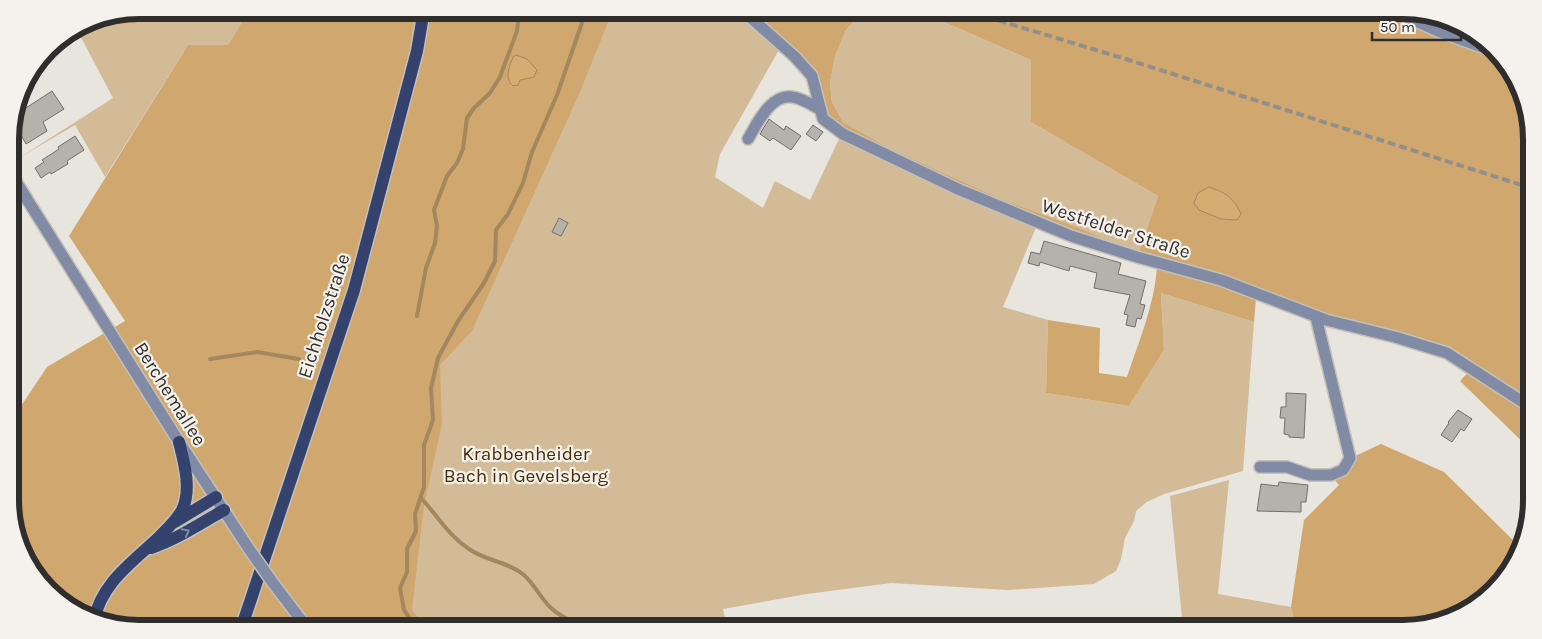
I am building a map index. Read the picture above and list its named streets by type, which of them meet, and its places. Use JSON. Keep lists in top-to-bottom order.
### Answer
{
  "streets": {
    "main road": ["Eichholzstraße"],
    "street": ["Westfelder Straße", "Berchemallee"]
  },
  "parks": ["Krabbenheider Bach in Gevelsberg"],
  "scale_bar": "50 m"
}
